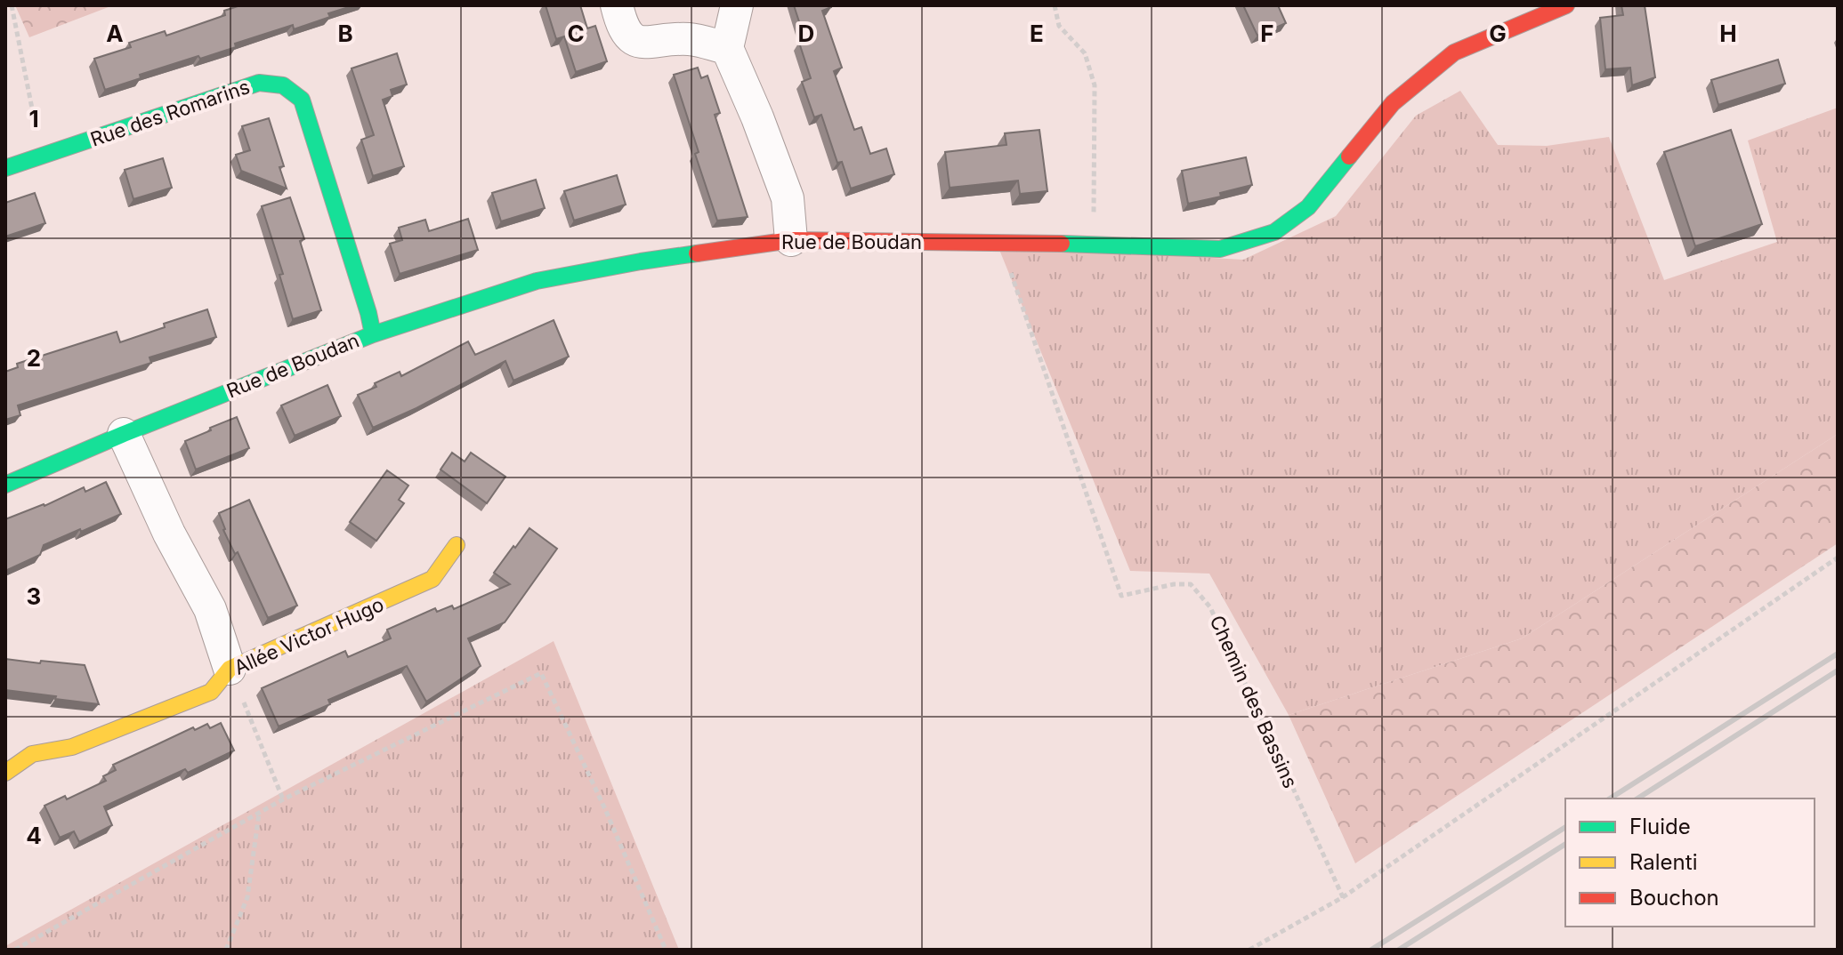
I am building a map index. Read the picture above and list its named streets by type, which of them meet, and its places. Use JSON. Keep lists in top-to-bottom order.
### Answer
{
  "streets": {
    "street": ["Rue des Romarins", "Rue de Boudan", "Allée Victor Hugo"],
    "path": ["Chemin des Bassins"]
  },
  "crossings": [
    ["Rue des Romarins", "Rue de Boudan"],
    ["Rue de Boudan", "Chemin des Bassins"]
  ],
  "legend": ["Fluide", "Ralenti", "Bouchon"],
  "grid": {
    "columns": [
      "A",
      "B",
      "C",
      "D",
      "E",
      "F",
      "G",
      "H"
    ],
    "rows": [
      "1",
      "2",
      "3",
      "4"
    ]
  }
}
